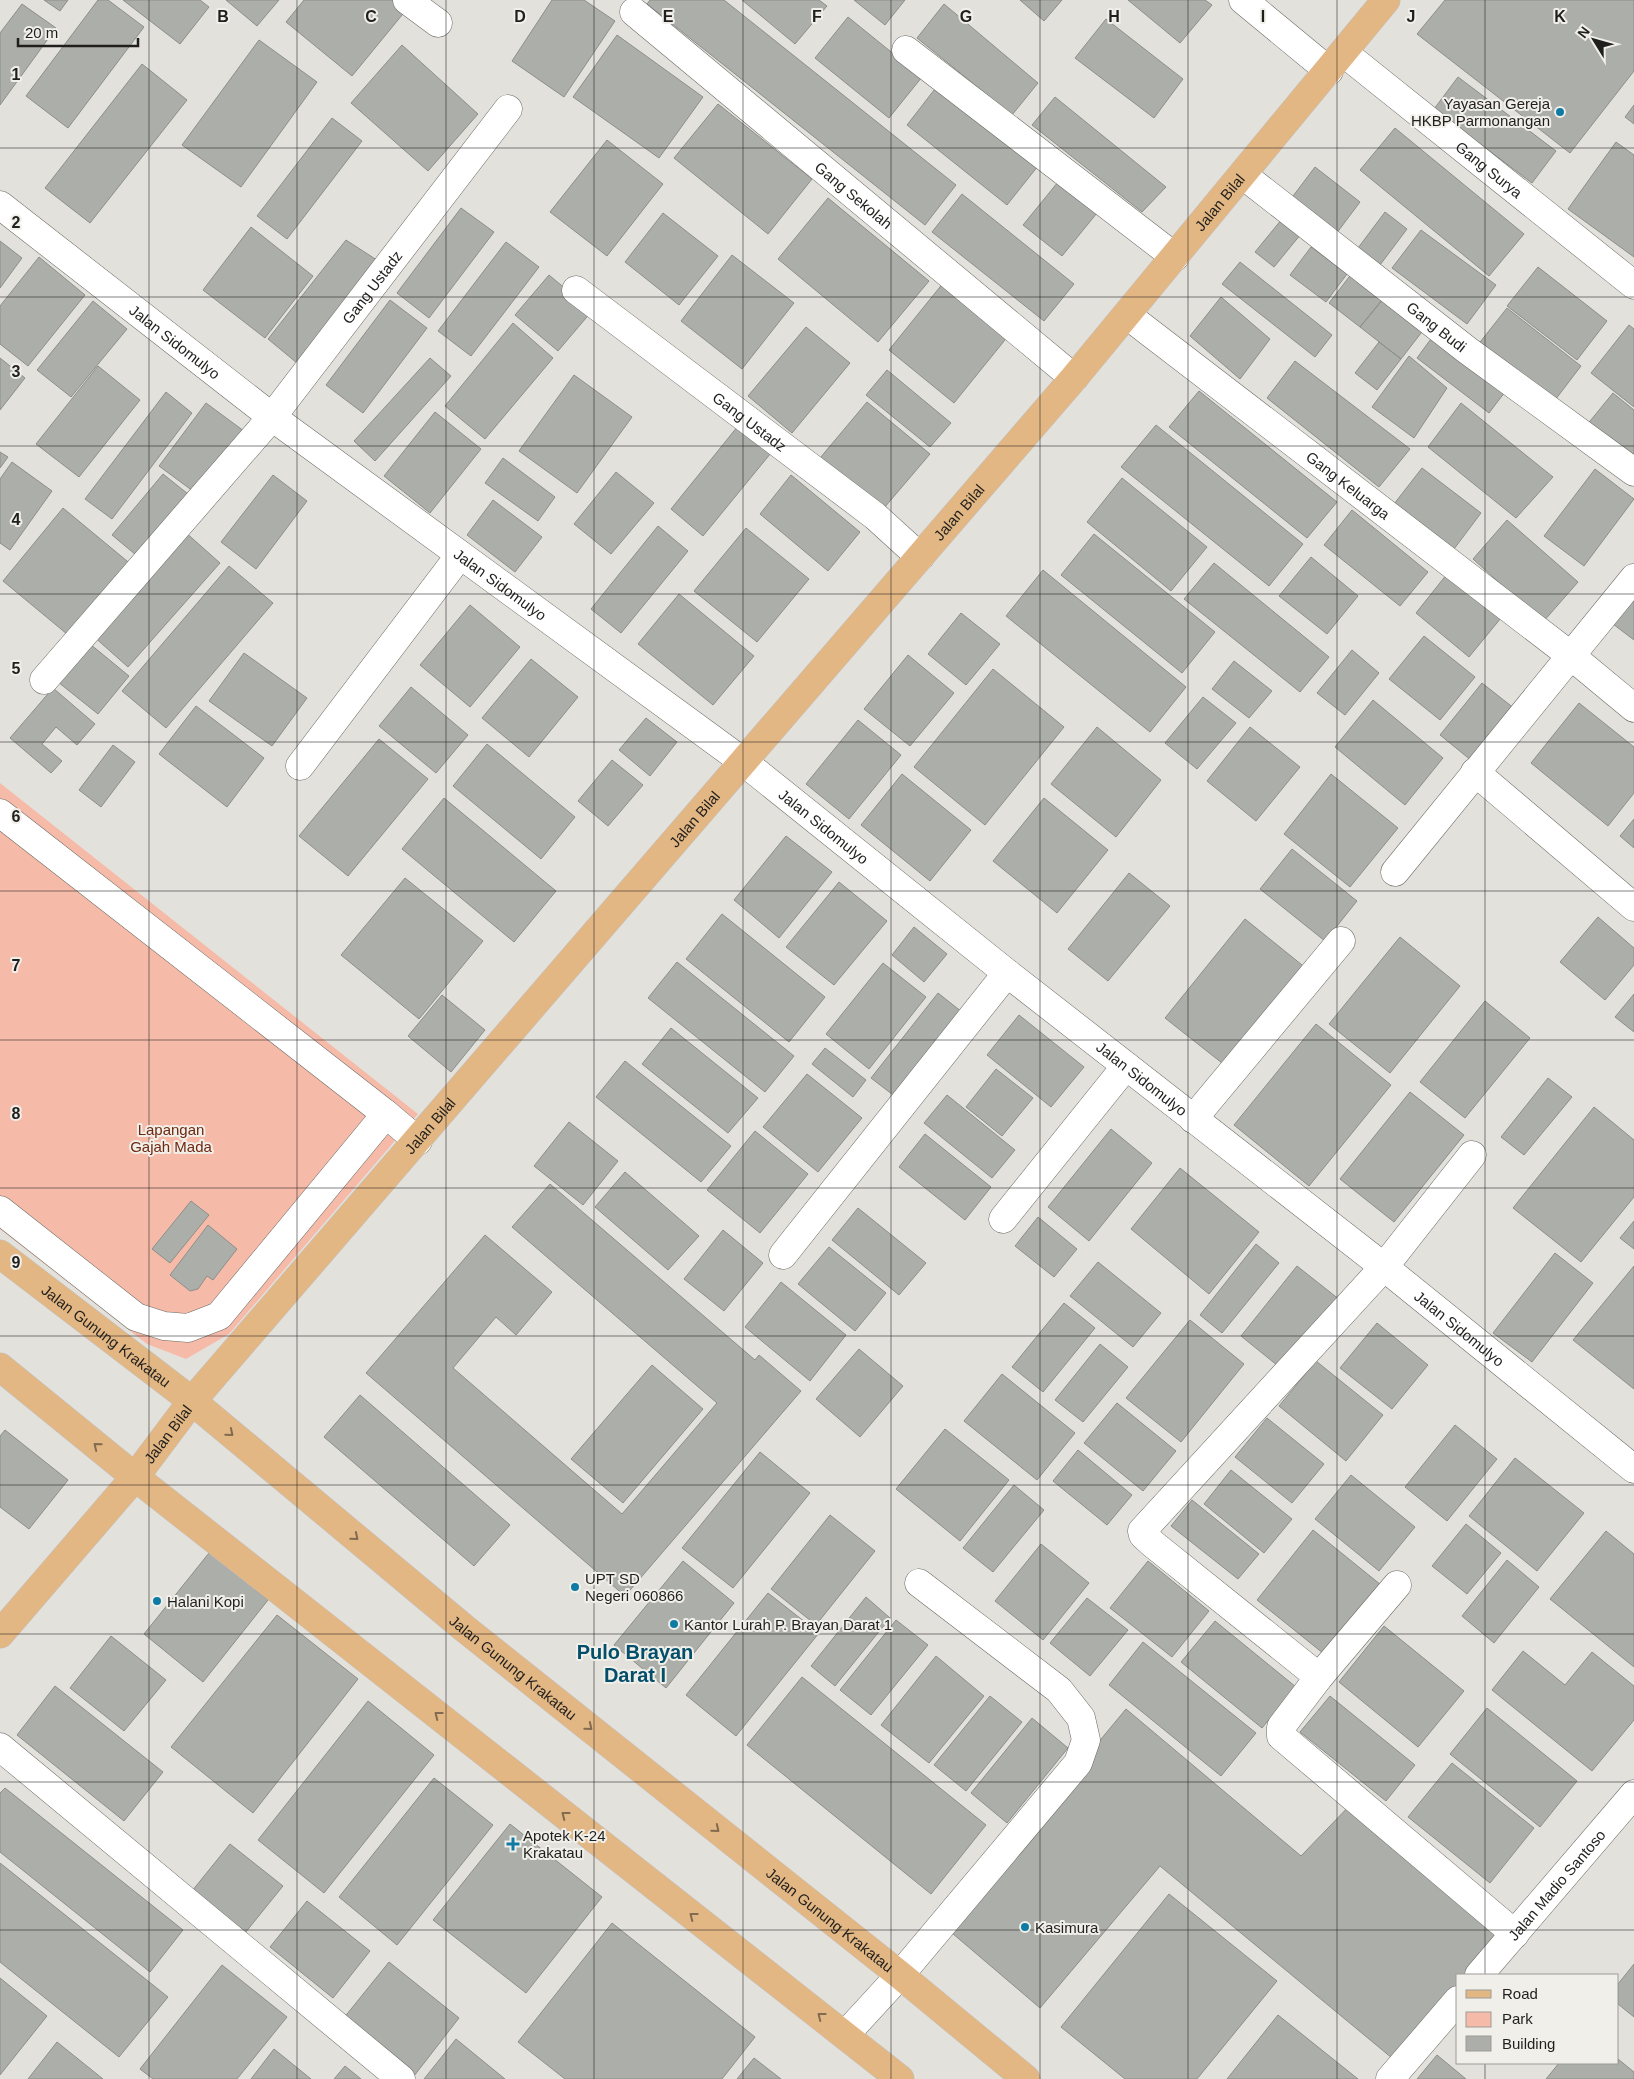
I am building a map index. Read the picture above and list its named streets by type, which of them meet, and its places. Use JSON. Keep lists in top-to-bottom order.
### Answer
{
  "streets": {
    "main road": ["Jalan Bilal", "Jalan Gunung Krakatau"],
    "street": [
      "Gang Surya",
      "Gang Sekolah",
      "Gang Ustadz",
      "Gang Budi",
      "Jalan Sidomulyo",
      "Gang Keluarga",
      "Jalan Madio Santoso"
    ]
  },
  "crossings": [
    ["Gang Surya", "Jalan Bilal"],
    ["Gang Sekolah", "Jalan Bilal"],
    ["Jalan Bilal", "Gang Ustadz"],
    ["Jalan Bilal", "Gang Budi"],
    ["Jalan Bilal", "Jalan Sidomulyo"],
    ["Jalan Bilal", "Gang Keluarga"],
    ["Jalan Bilal", "Jalan Gunung Krakatau"],
    ["Gang Ustadz", "Jalan Sidomulyo"]
  ],
  "districts": ["Pulo Brayan Darat I"],
  "parks": ["Lapangan Gajah Mada"],
  "places": {
    "other": [
      "Yayasan Gereja HKBP Parmonangan",
      "UPT SD Negeri 060866",
      "Halani Kopi",
      "Kantor Lurah P. Brayan Darat 1",
      "Kasimura"
    ],
    "health": ["Apotek K-24 Krakatau"]
  },
  "legend": ["Road", "Park", "Building"],
  "scale_bar": "20 m",
  "north": "top left",
  "grid": {
    "columns": [
      "B",
      "C",
      "D",
      "E",
      "F",
      "G",
      "H",
      "I",
      "J",
      "K"
    ],
    "rows": [
      "1",
      "2",
      "3",
      "4",
      "5",
      "6",
      "7",
      "8",
      "9"
    ]
  }
}
